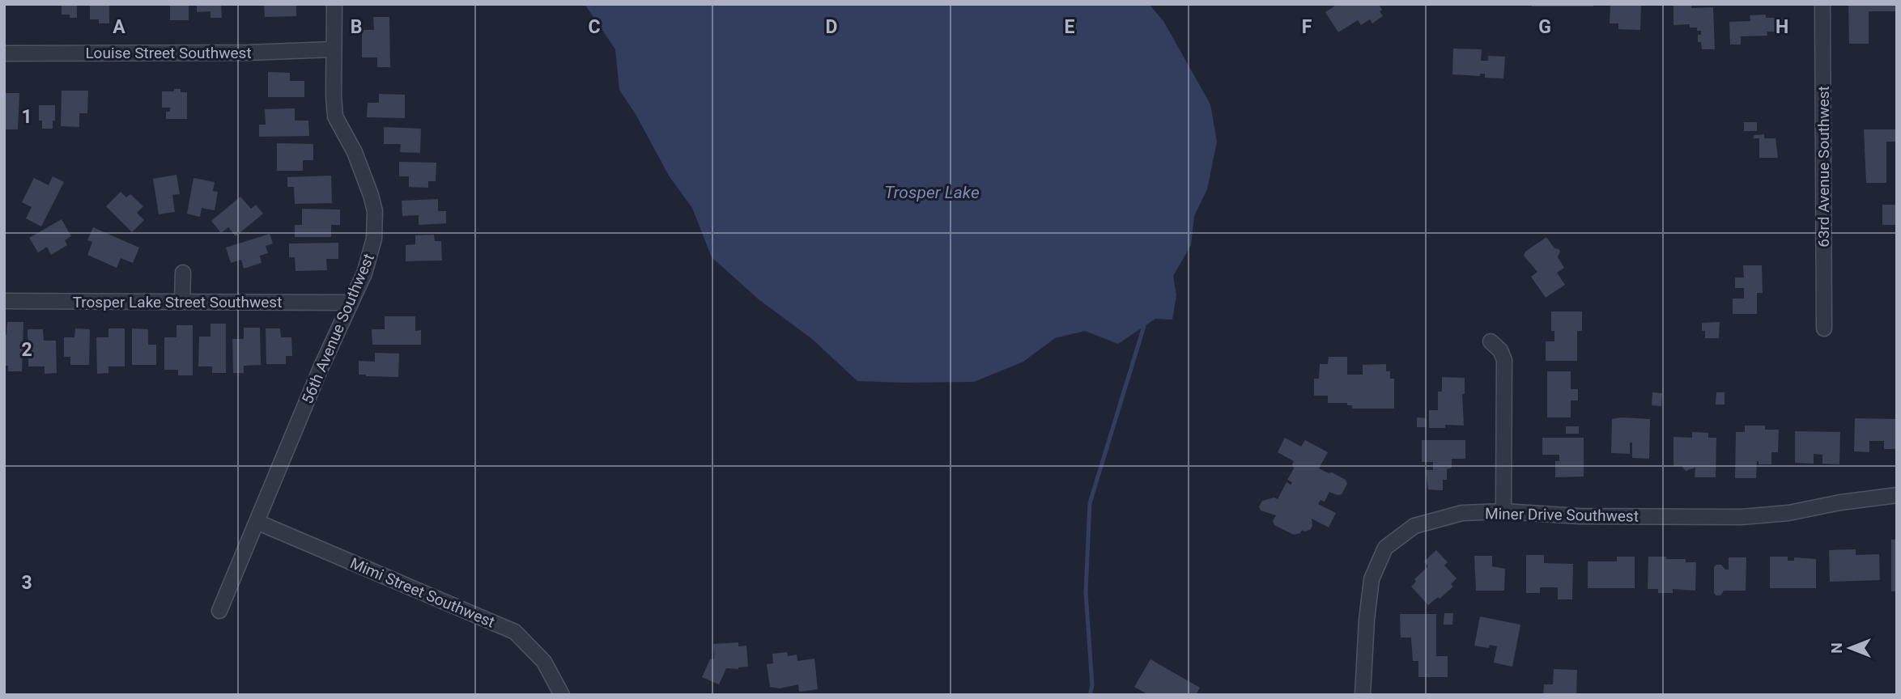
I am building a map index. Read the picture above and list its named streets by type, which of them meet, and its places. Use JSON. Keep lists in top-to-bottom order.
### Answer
{
  "streets": {
    "street": [
      "Louise Street Southwest",
      "63rd Avenue Southwest",
      "Trosper Lake Street Southwest",
      "56th Avenue Southwest",
      "Miner Drive Southwest",
      "Mimi Street Southwest"
    ]
  },
  "crossings": [
    ["Louise Street Southwest", "56th Avenue Southwest"],
    ["Trosper Lake Street Southwest", "56th Avenue Southwest"],
    ["56th Avenue Southwest", "Mimi Street Southwest"]
  ],
  "water": ["Trosper Lake"],
  "north": "left",
  "grid": {
    "columns": [
      "A",
      "B",
      "C",
      "D",
      "E",
      "F",
      "G",
      "H"
    ],
    "rows": ["1", "2", "3"]
  }
}
